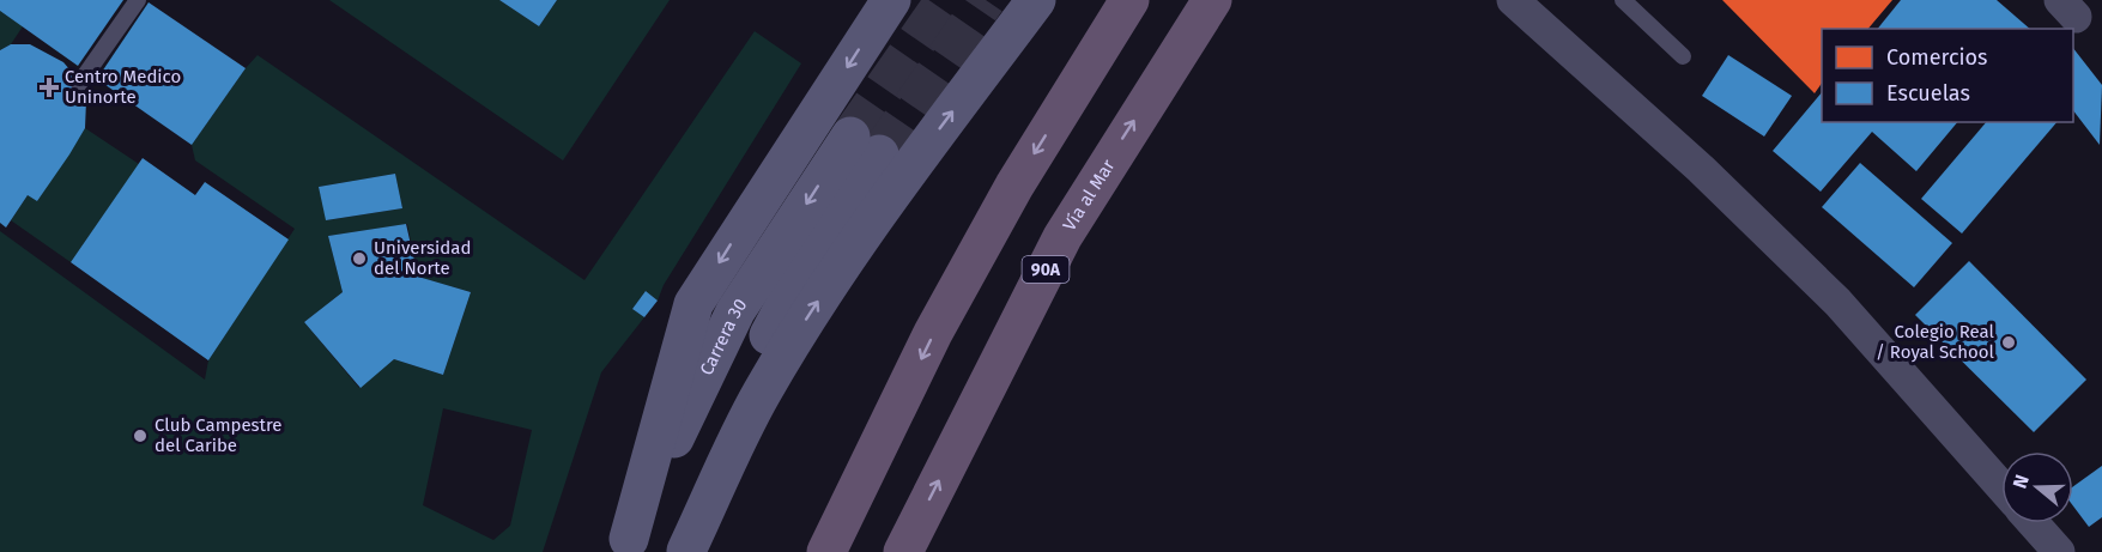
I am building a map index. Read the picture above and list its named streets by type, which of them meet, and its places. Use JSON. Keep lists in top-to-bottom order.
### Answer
{
  "streets": {
    "highway": ["Vía al Mar", "90A"],
    "main road": ["Carrera 30"]
  },
  "places": {
    "health": ["Centro Medico Uninorte"],
    "other": ["Universidad del Norte", "Colegio Real / Royal School", "Club Campestre del Caribe"]
  },
  "legend": ["Comercios", "Escuelas"],
  "north": "left"
}
